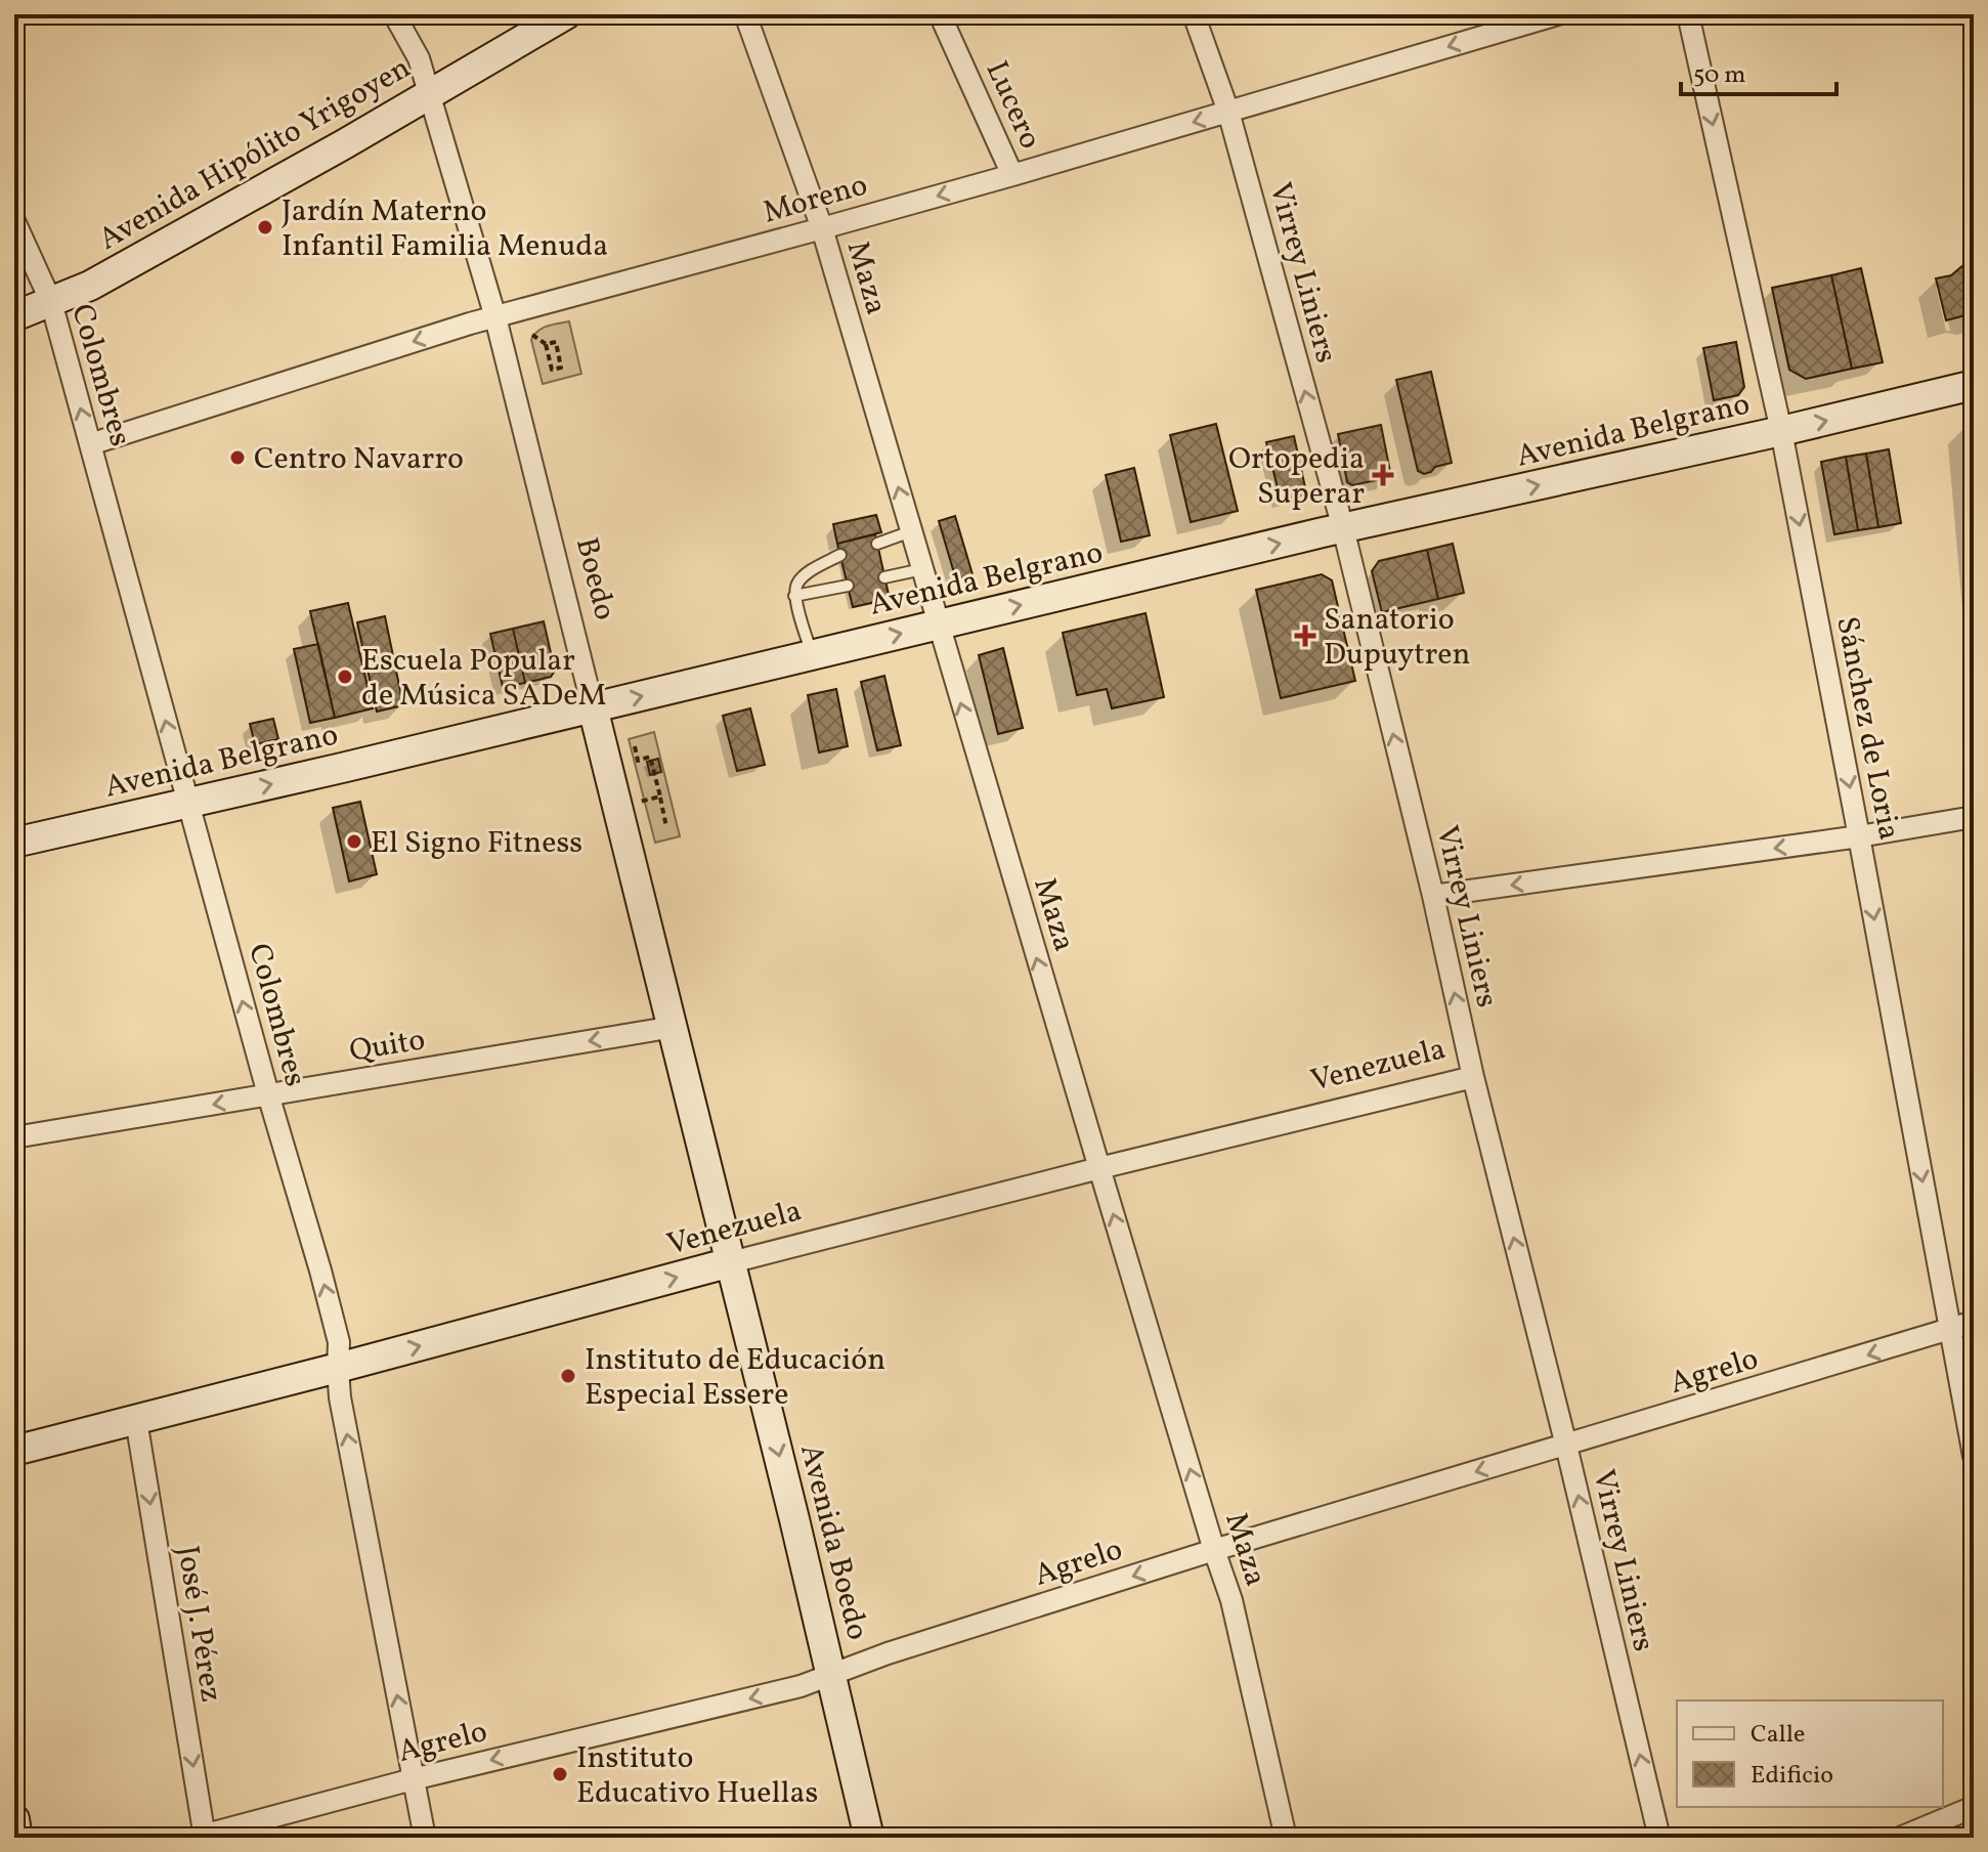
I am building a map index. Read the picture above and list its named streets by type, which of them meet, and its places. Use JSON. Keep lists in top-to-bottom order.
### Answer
{
  "streets": {
    "main road": [
      "Avenida Hipólito Yrigoyen",
      "Avenida Belgrano",
      "Boedo",
      "Venezuela",
      "Avenida Boedo"
    ],
    "street": [
      "Lucero",
      "Moreno",
      "Virrey Liniers",
      "Maza",
      "Colombres",
      "Sánchez de Loria",
      "Quito",
      "Agrelo",
      "José J. Pérez"
    ]
  },
  "crossings": [
    ["Lucero", "Moreno"],
    ["Avenida Hipólito Yrigoyen", "Colombres"],
    ["Avenida Hipólito Yrigoyen", "Boedo"],
    ["Moreno", "Virrey Liniers"],
    ["Moreno", "Maza"],
    ["Moreno", "Colombres"],
    ["Moreno", "Boedo"],
    ["Virrey Liniers", "Avenida Belgrano"],
    ["Virrey Liniers", "Venezuela"],
    ["Virrey Liniers", "Agrelo"],
    ["Maza", "Avenida Belgrano"],
    ["Maza", "Venezuela"],
    ["Maza", "Agrelo"],
    ["Colombres", "Avenida Belgrano"],
    ["Colombres", "Quito"],
    ["Colombres", "Venezuela"],
    ["Colombres", "Agrelo"],
    ["Avenida Belgrano", "Boedo"],
    ["Avenida Belgrano", "Sánchez de Loria"],
    ["Boedo", "Quito"],
    ["Boedo", "Venezuela"],
    ["Boedo", "Avenida Boedo"],
    ["Sánchez de Loria", "Agrelo"],
    ["Venezuela", "Avenida Boedo"],
    ["Venezuela", "José J. Pérez"],
    ["Agrelo", "Avenida Boedo"],
    ["Agrelo", "José J. Pérez"]
  ],
  "one_way": [
    "Moreno",
    "Virrey Liniers",
    "Maza",
    "Colombres",
    "Avenida Belgrano",
    "Sánchez de Loria",
    "Quito",
    "Agrelo",
    "Avenida Boedo",
    "José J. Pérez"
  ],
  "places": {
    "other": [
      "Jardín Materno Infantil Familia Menuda",
      "Centro Navarro",
      "Escuela Popular de Música SADeM",
      "El Signo Fitness",
      "Instituto de Educación Especial Essere",
      "Instituto Educativo Huellas"
    ],
    "health": ["Ortopedia Superar", "Sanatorio Dupuytren"]
  },
  "legend": ["Calle", "Edificio"],
  "scale_bar": "50 m"
}
